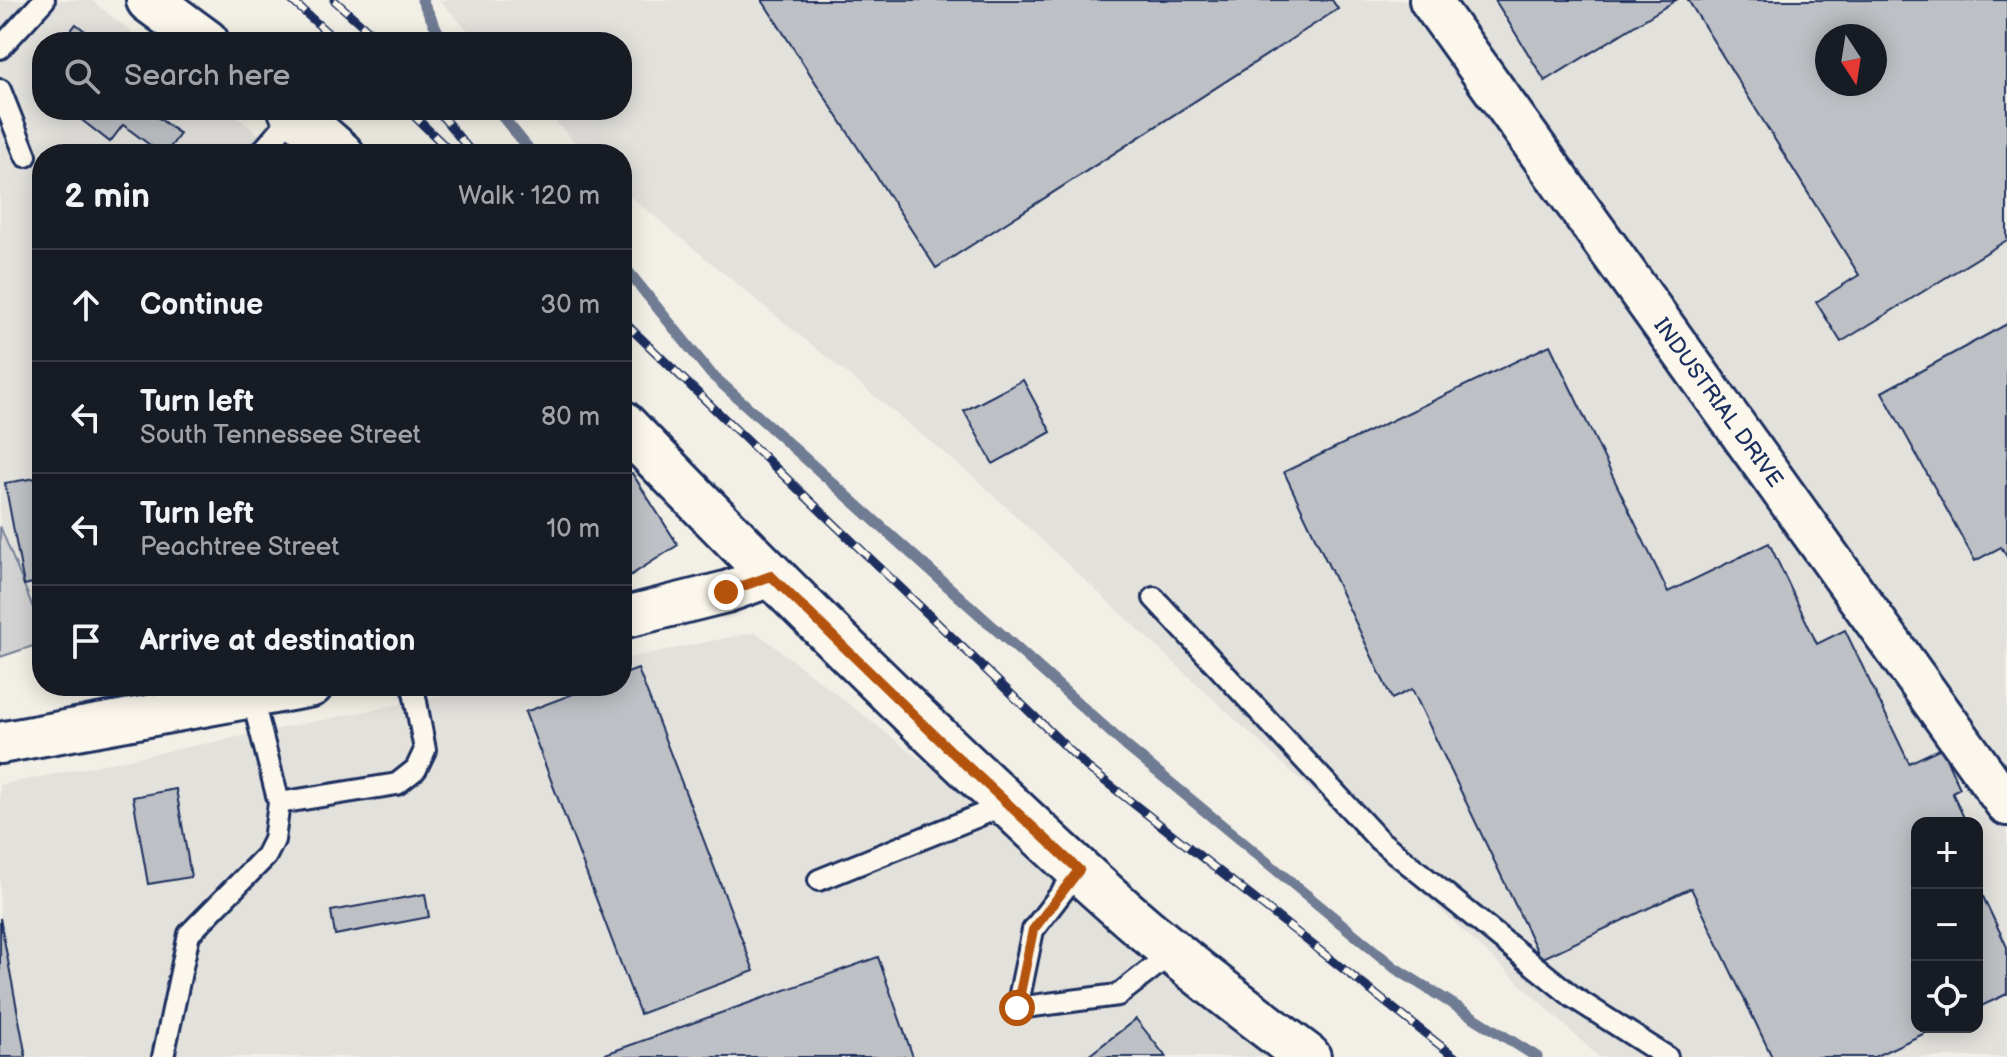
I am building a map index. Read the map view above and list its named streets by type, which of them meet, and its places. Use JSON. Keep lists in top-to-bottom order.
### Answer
{
  "streets": {
    "street": ["INDUSTRIAL DRIVE"]
  },
  "north": "bottom",
  "page": {
    "search": "Search here",
    "heading": ["2 min", "Walk · 120 m"],
    "list": [
      ["Continue", "30 m"],
      ["Turn left", "South Tennessee Street", "80 m"],
      ["Turn left", "Peachtree Street", "10 m"],
      "Arrive at destination"
    ],
    "map_buttons": ["+", "−"]
  }
}
